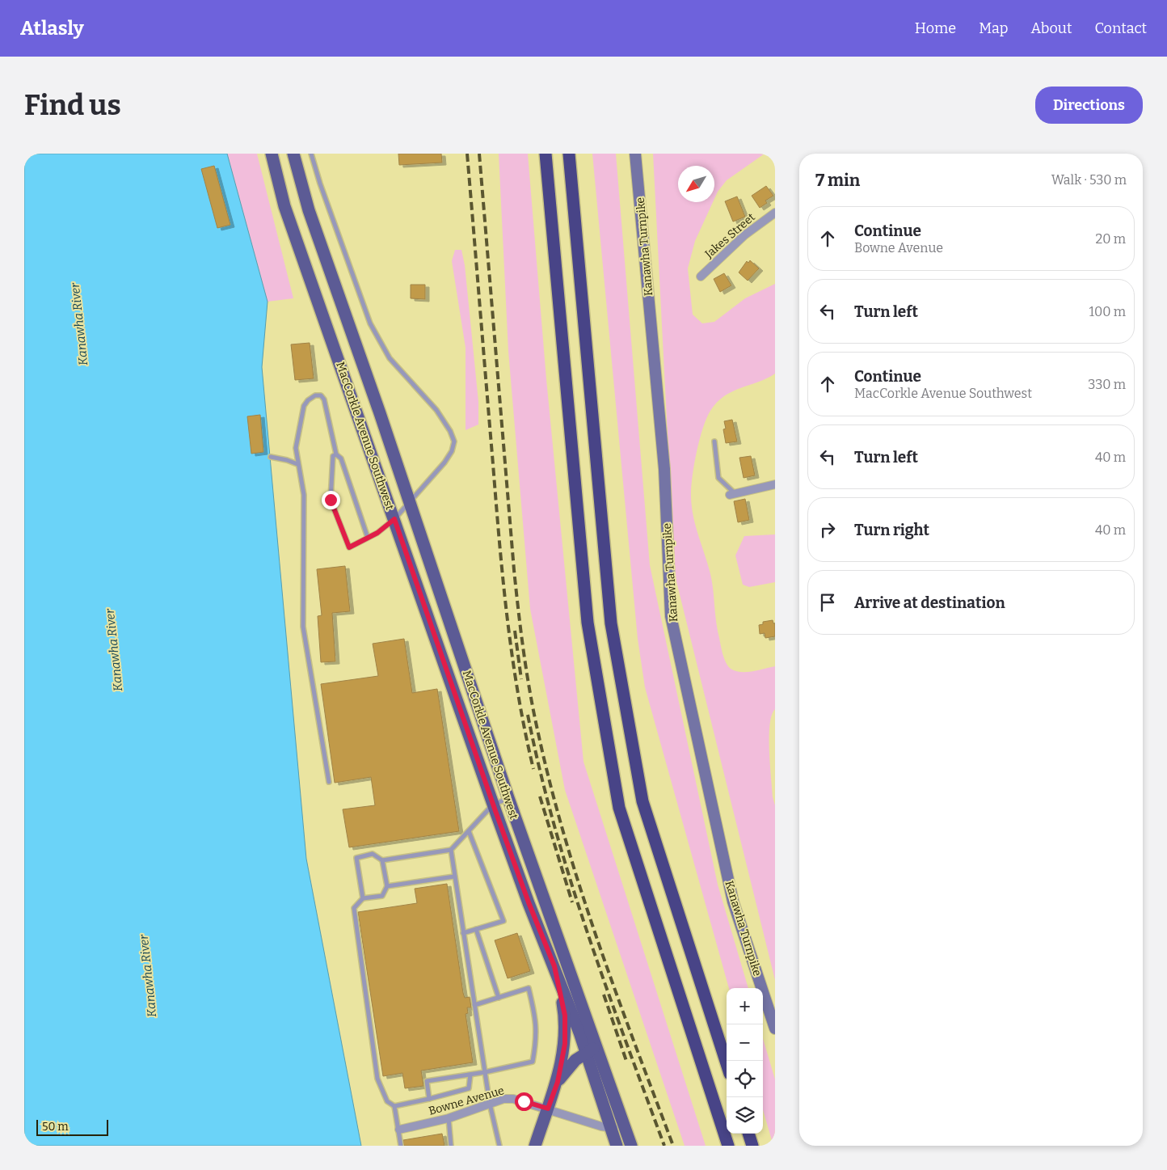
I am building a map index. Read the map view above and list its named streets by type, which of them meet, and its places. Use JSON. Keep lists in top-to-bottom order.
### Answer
{
  "streets": {
    "main road": ["Kanawha Turnpike", "MacCorkle Avenue Southwest"],
    "street": ["Jakes Street", "Bowne Avenue"]
  },
  "crossings": [
    ["MacCorkle Avenue Southwest", "Bowne Avenue"]
  ],
  "water": ["Kanawha River"],
  "scale_bar": "50 m",
  "north": "bottom left",
  "page": {
    "header": "Atlasly",
    "nav": [
      "Home",
      "Map",
      "About",
      "Contact"
    ],
    "buttons": "Directions",
    "title": "Find us",
    "heading": ["7 min", "Walk · 530 m"],
    "list": [
      ["Continue", "Bowne Avenue", "20 m"],
      ["Turn left", "100 m"],
      ["Continue", "MacCorkle Avenue Southwest", "330 m"],
      ["Turn left", "40 m"],
      ["Turn right", "40 m"],
      "Arrive at destination"
    ],
    "map_buttons": ["+", "−"],
    "scale": "50 m"
  }
}
